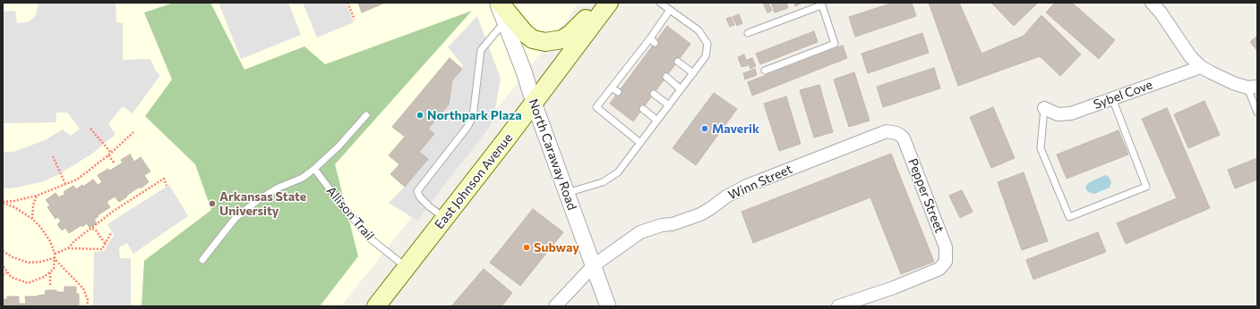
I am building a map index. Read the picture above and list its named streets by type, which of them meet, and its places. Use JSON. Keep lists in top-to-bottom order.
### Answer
{
  "streets": {
    "main road": ["East Johnson Avenue"],
    "street": [
      "Sybel Cove",
      "North Caraway Road",
      "Winn Street",
      "Pepper Street"
    ],
    "lane": ["Allison Trail"]
  },
  "crossings": [
    ["North Caraway Road", "East Johnson Avenue"],
    ["North Caraway Road", "Winn Street"],
    ["East Johnson Avenue", "Allison Trail"],
    ["Winn Street", "Pepper Street"]
  ],
  "places": [
    "Northpark Plaza",
    "Maverik",
    "Arkansas State University",
    "Subway"
  ]
}
